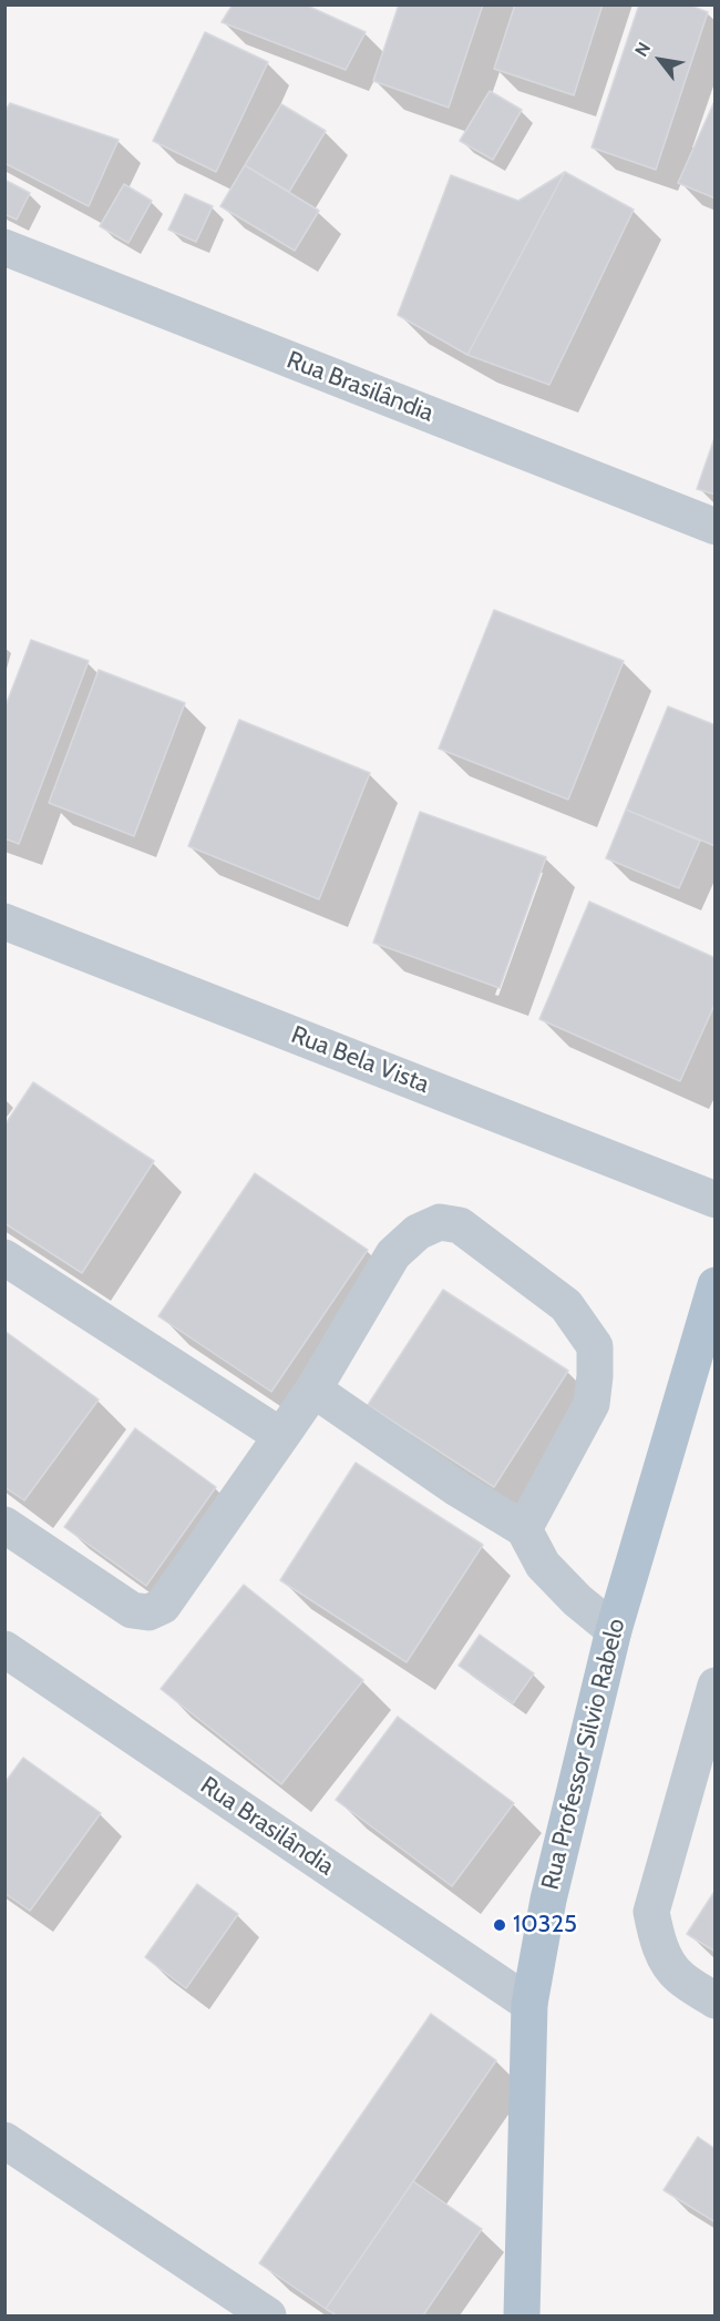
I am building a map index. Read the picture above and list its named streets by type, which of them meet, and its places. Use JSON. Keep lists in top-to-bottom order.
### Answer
{
  "streets": {
    "main road": ["Rua Professor Silvio Rabelo"],
    "street": ["Rua Brasilândia", "Rua Bela Vista"]
  },
  "crossings": [
    ["Rua Brasilândia", "Rua Professor Silvio Rabelo"]
  ],
  "places": ["10325"],
  "north": "top left"
}
